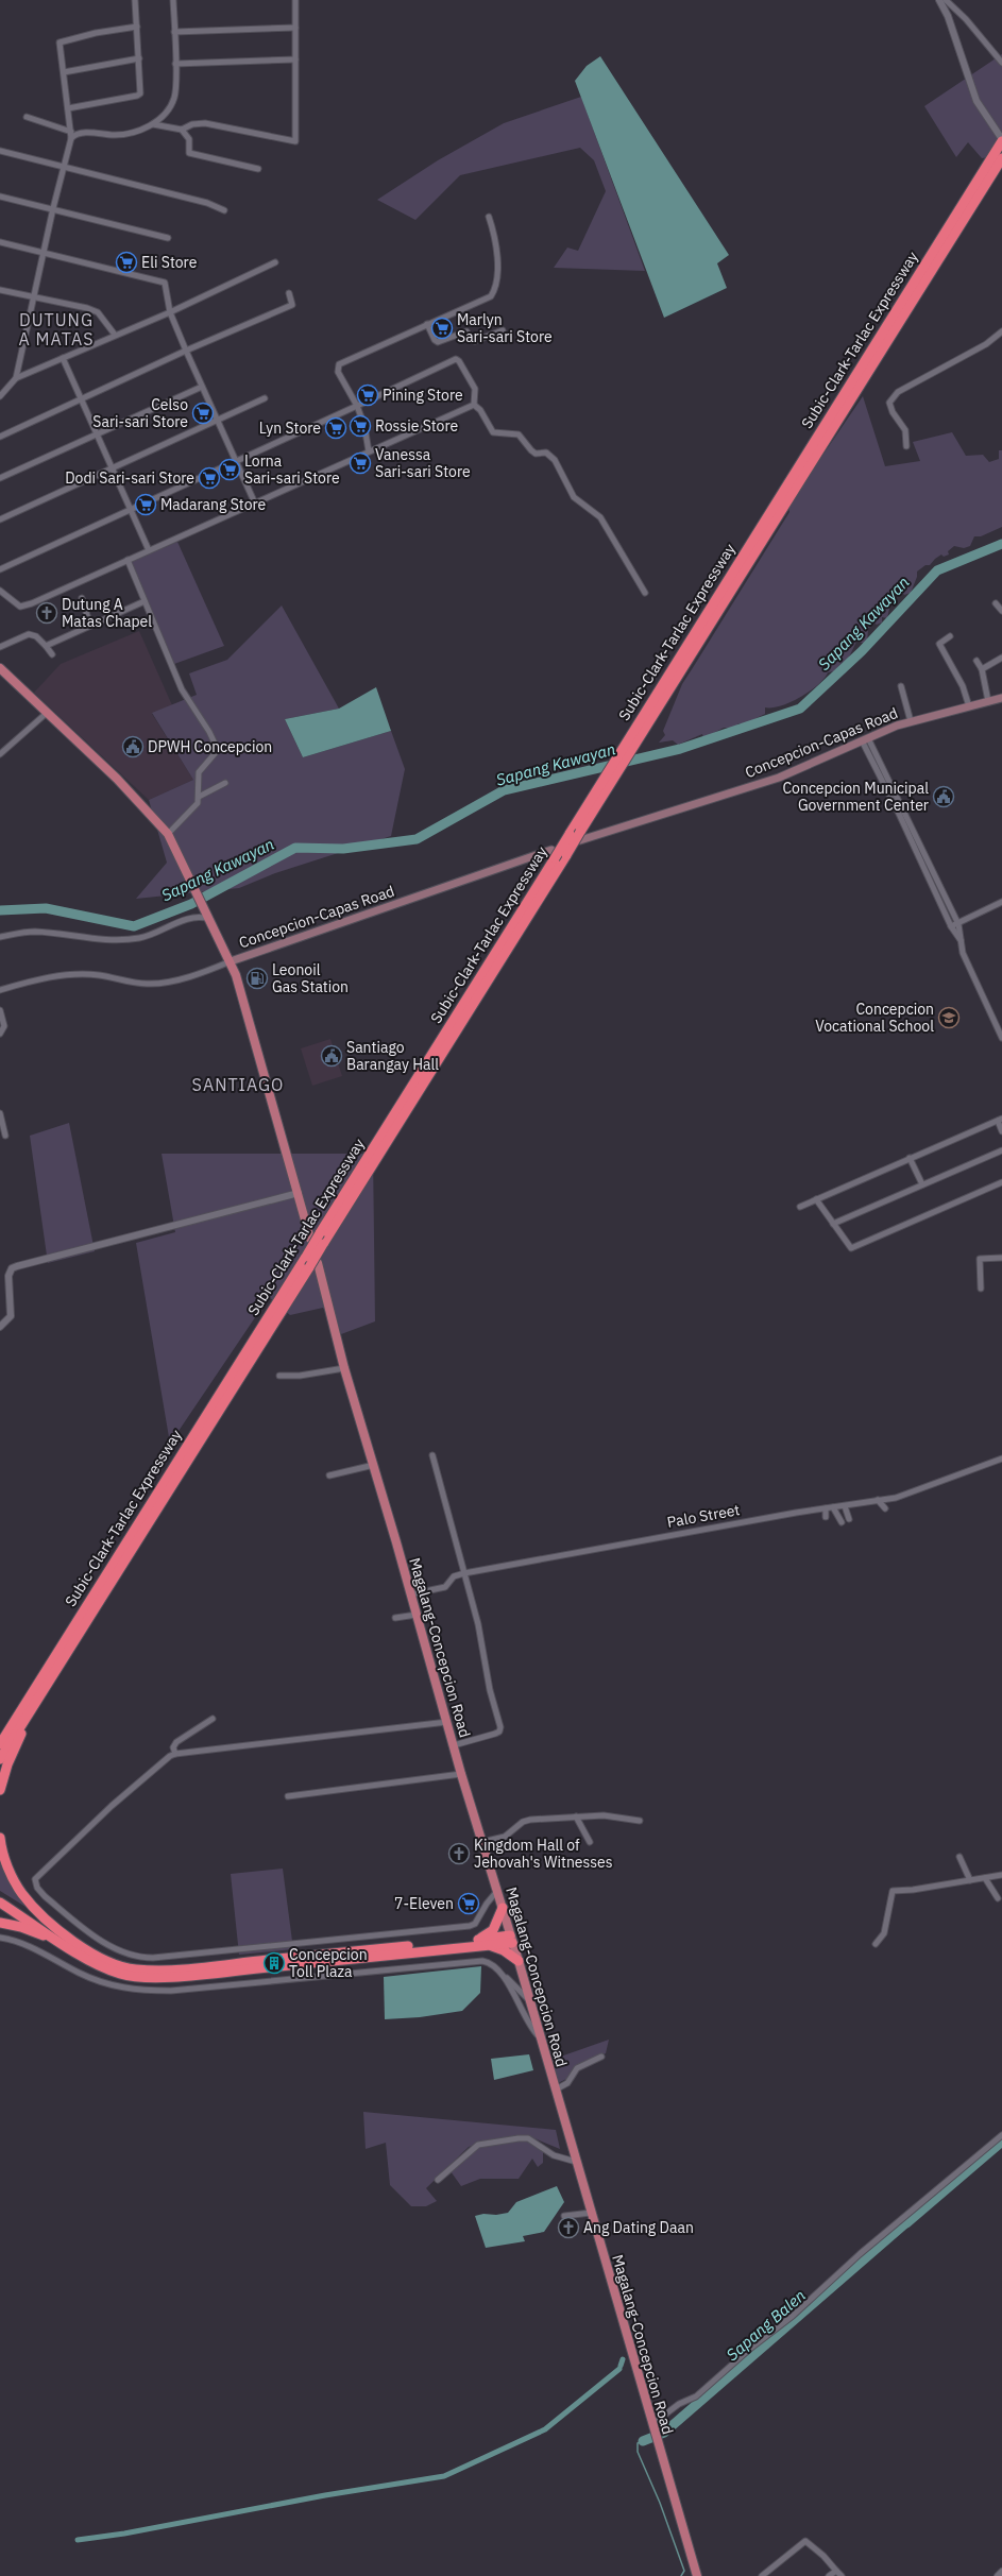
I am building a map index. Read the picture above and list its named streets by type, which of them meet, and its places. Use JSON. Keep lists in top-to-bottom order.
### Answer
{
  "streets": {
    "highway": ["Subic-Clark-Tarlac Expressway"],
    "main road": ["Concepcion-Capas Road", "Magalang-Concepcion Road"],
    "street": ["Palo Street"]
  },
  "crossings": [
    ["Subic-Clark-Tarlac Expressway", "Concepcion-Capas Road"],
    ["Subic-Clark-Tarlac Expressway", "Magalang-Concepcion Road"],
    ["Palo Street", "Magalang-Concepcion Road"]
  ],
  "districts": ["DUTUNG A MATAS", "SANTIAGO"],
  "water": ["Sapang Kawayan", "Sapang Balen"],
  "places": {
    "supermarket": [
      "Eli Store",
      "Marlyn Sari-sari Store",
      "Pining Store",
      "Celso Sari-sari Store",
      "Rossie Store",
      "Lyn Store",
      "Vanessa Sari-sari Store",
      "Lorna Sari-sari Store",
      "Dodi Sari-sari Store",
      "Madarang Store",
      "7-Eleven"
    ],
    "church": ["Dutung A Matas Chapel", "Kingdom Hall of Jehovah's Witnesses", "Ang Dating Daan"],
    "public building": ["DPWH Concepcion", "Concepcion Municipal Government Center", "Santiago Barangay Hall"],
    "fuel station": ["Leonoil Gas Station"],
    "school or university": ["Concepcion Vocational School"],
    "building": ["Concepcion Toll Plaza"]
  }
}
